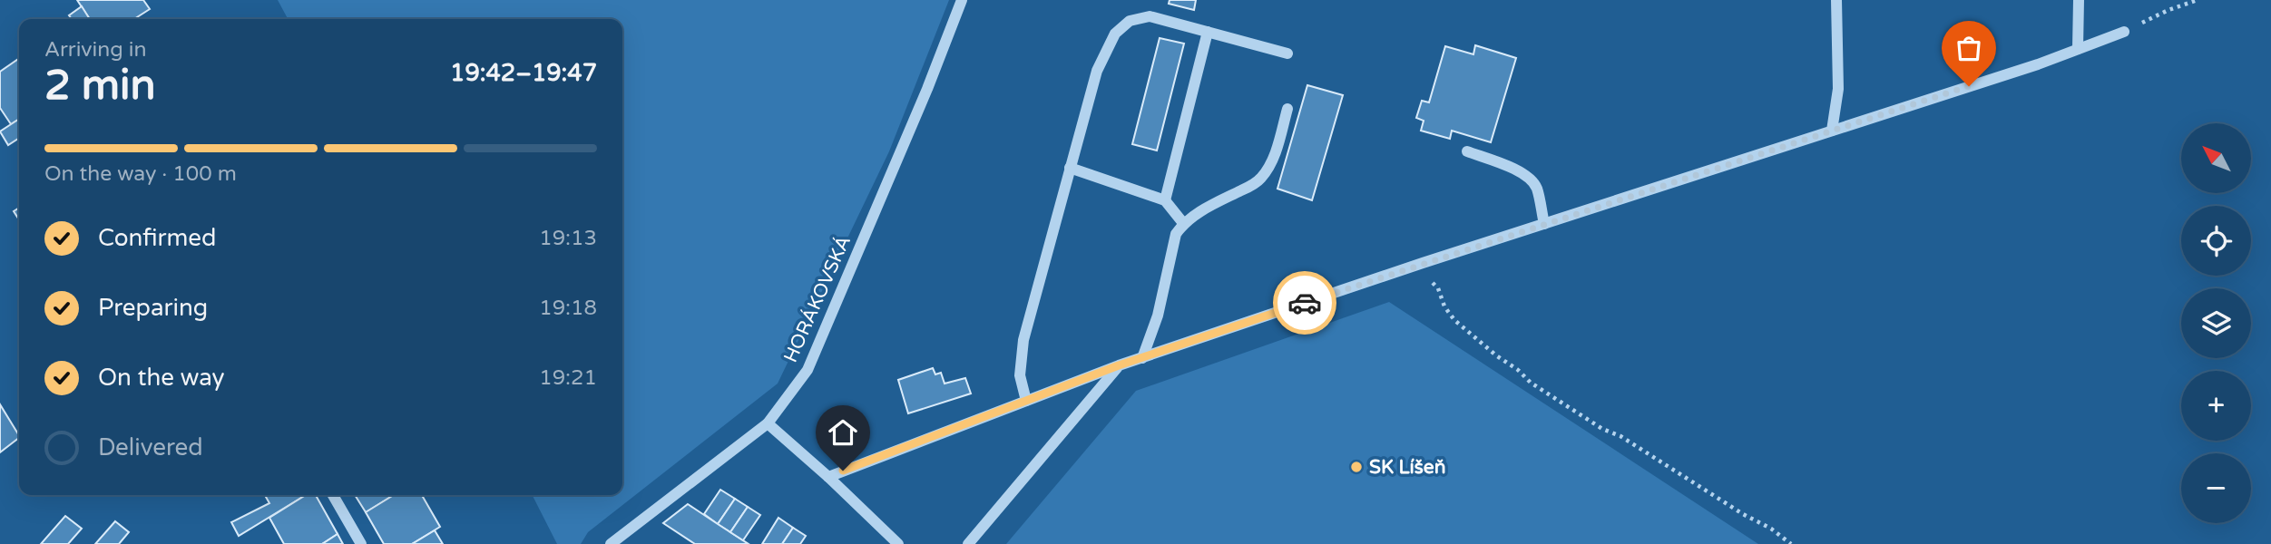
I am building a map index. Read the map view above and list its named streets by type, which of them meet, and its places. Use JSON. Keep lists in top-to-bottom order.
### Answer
{
  "streets": {
    "street": ["HORÁKOVSKÁ"]
  },
  "places": ["SK Líšeň"],
  "north": "top left",
  "page": {
    "heading": ["2 min", "Arriving in", "19:42–19:47"],
    "map_buttons": ["+", "−"],
    "bar": "On the way · 100 m",
    "list": [
      ["Confirmed", "19:13"],
      ["Preparing", "19:18"],
      ["On the way", "19:21"],
      "Delivered"
    ]
  }
}
